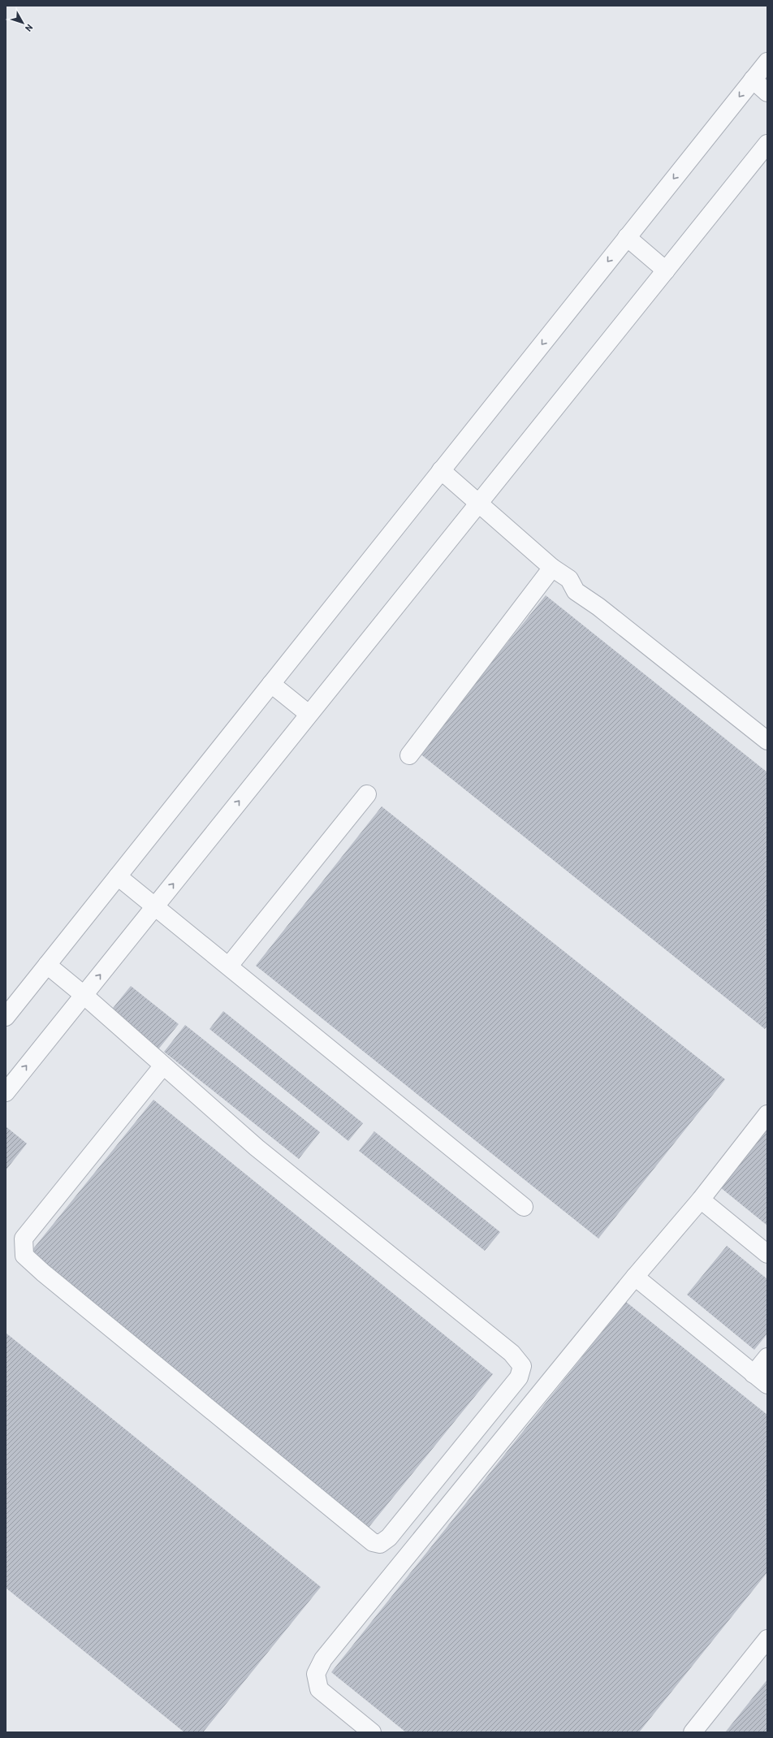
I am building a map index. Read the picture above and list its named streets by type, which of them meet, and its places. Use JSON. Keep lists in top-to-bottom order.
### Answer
{
  "north": "bottom right"
}
